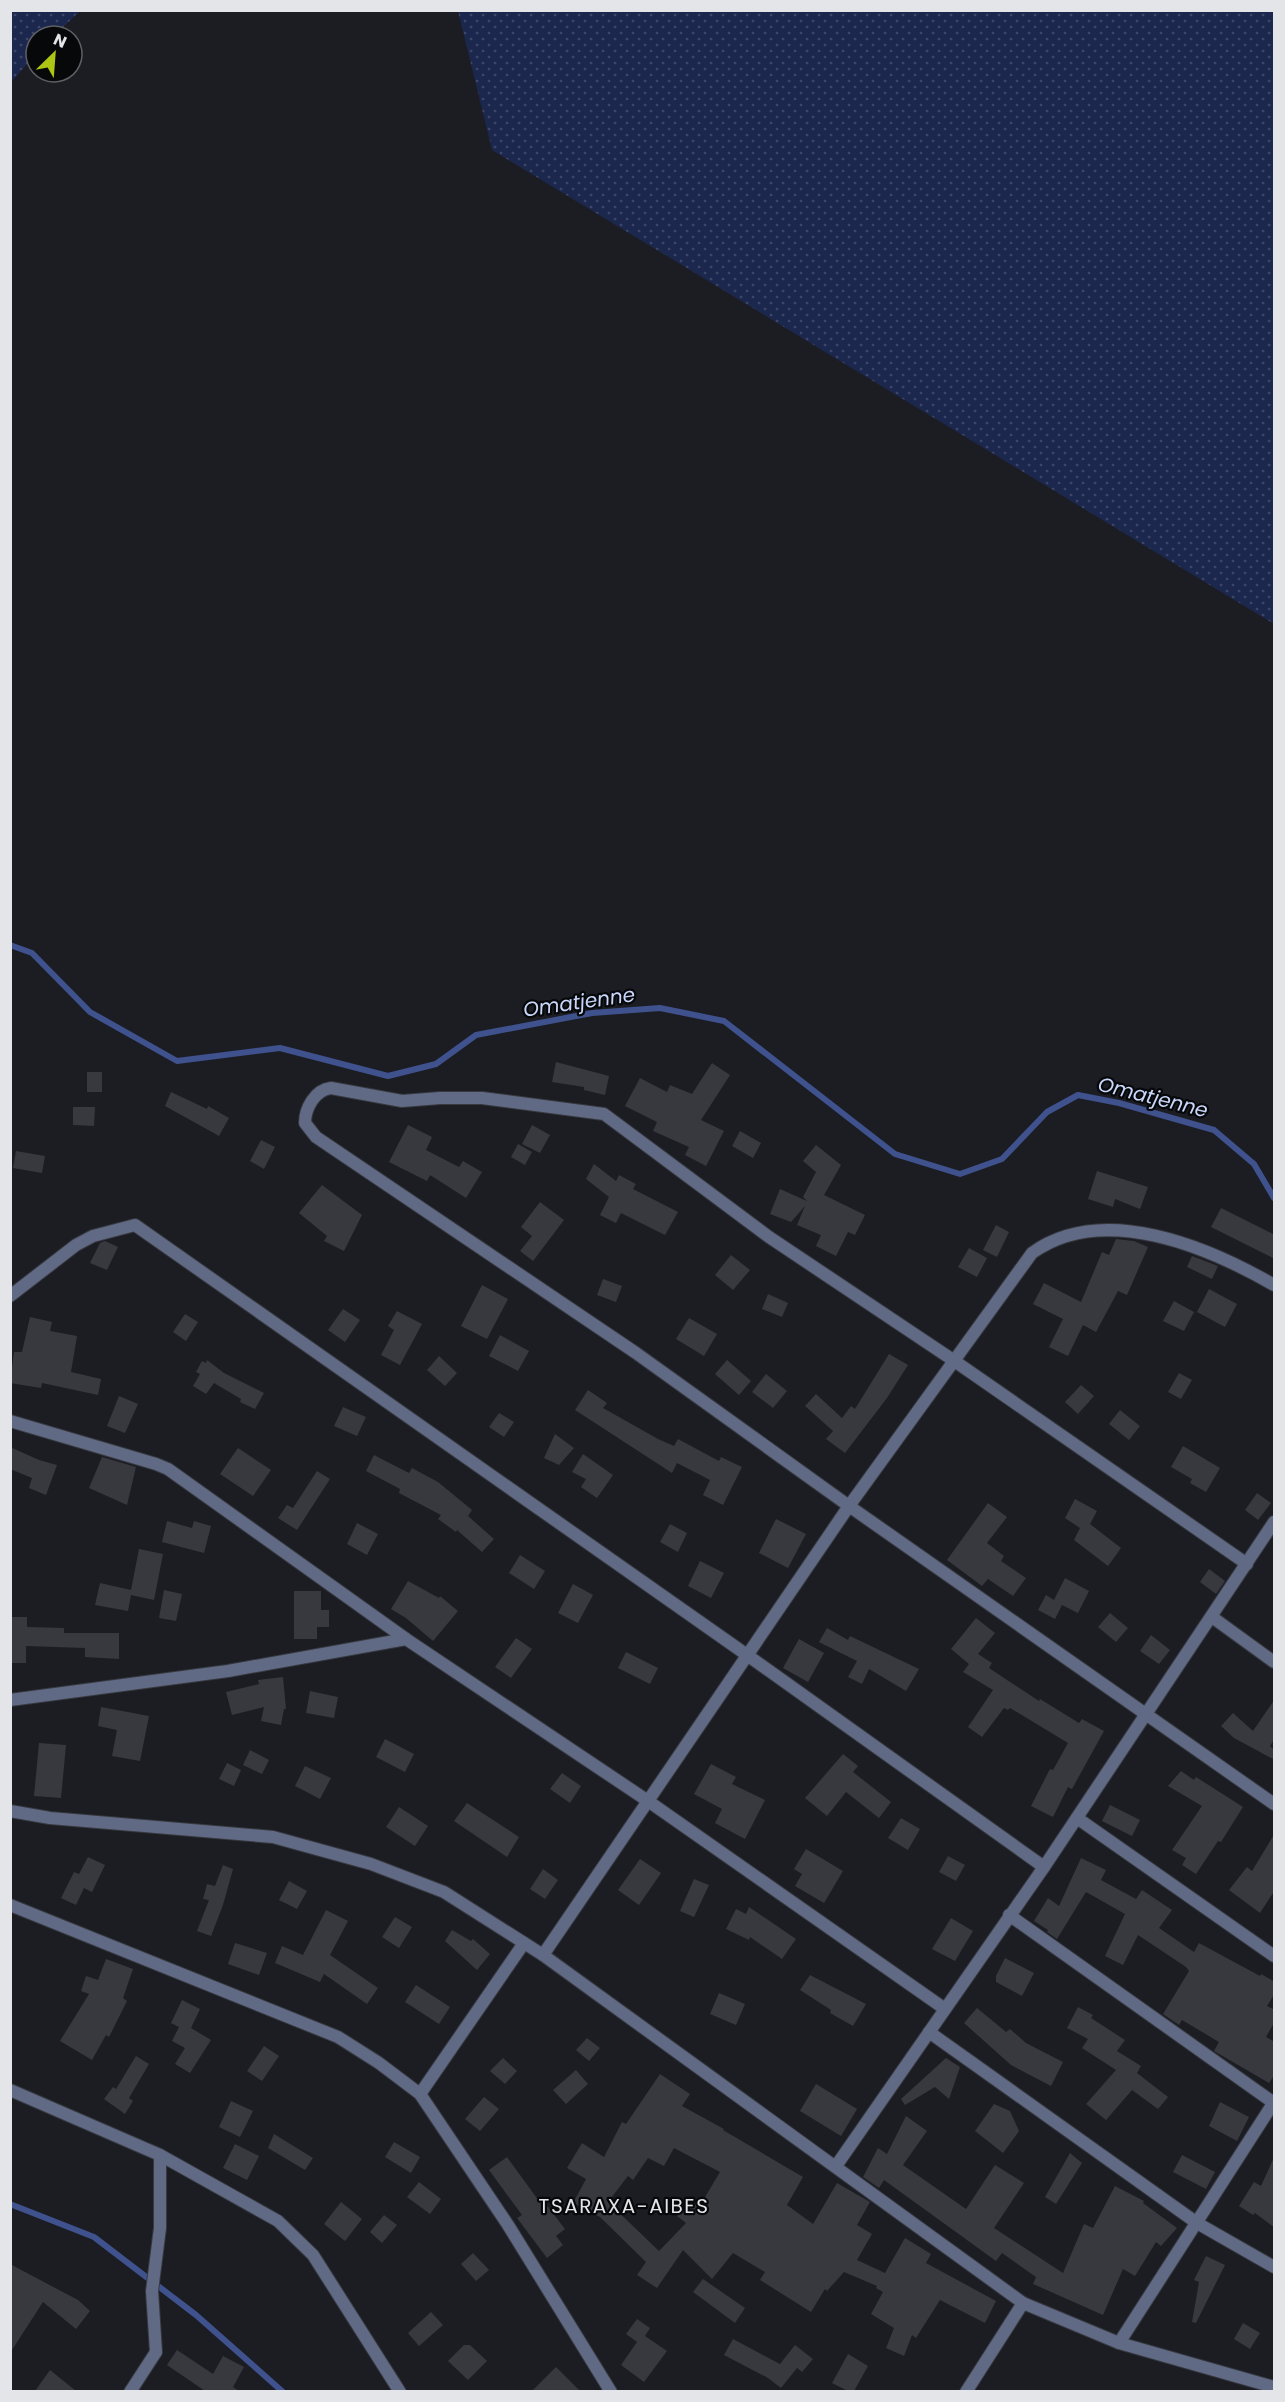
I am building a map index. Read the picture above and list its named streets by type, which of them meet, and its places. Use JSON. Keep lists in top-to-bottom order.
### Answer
{
  "districts": ["TSARAXA-AIBES"],
  "water": ["Omatjenne"],
  "north": "top right"
}
